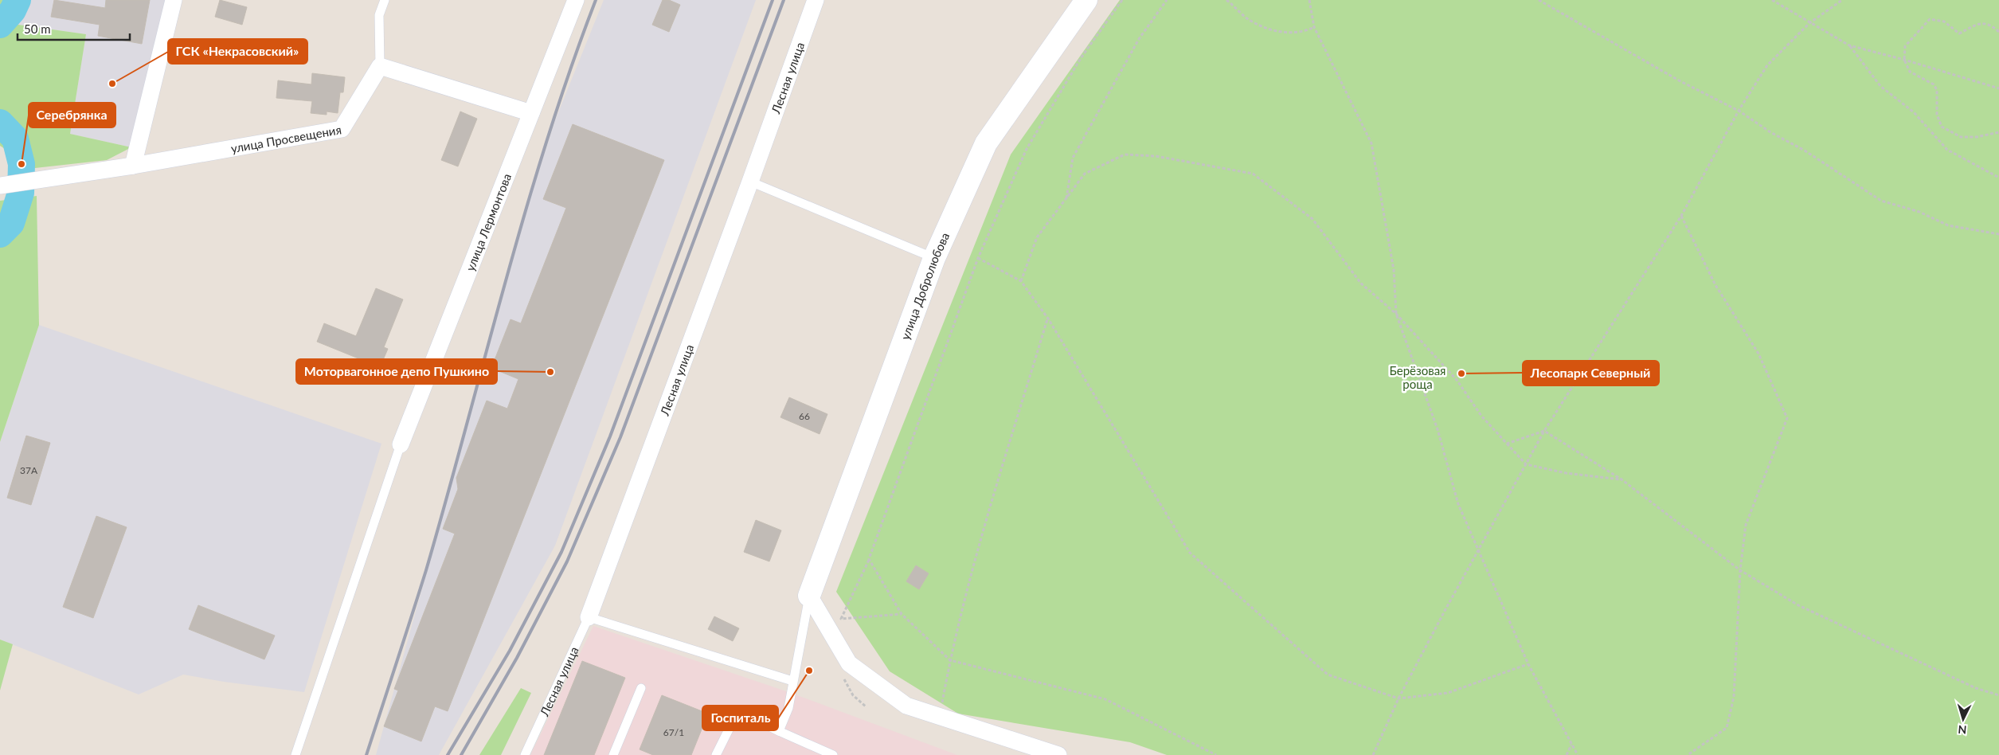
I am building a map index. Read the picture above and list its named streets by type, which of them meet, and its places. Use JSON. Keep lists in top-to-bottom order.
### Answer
{
  "streets": {
    "street": [
      "Лесная улица",
      "улица Просвещения",
      "улица Лермонтова",
      "улица Добролюбова"
    ]
  },
  "parks": ["Берёзовая роща"],
  "places": [
    "ГСК «Некрасовский»",
    "Серебрянка",
    "Моторвагонное депо Пушкино",
    "Лесопарк Северный",
    "Госпиталь"
  ],
  "house_numbers": ["66", "37А", "67/1"],
  "scale_bar": "50 m",
  "north": "bottom"
}
